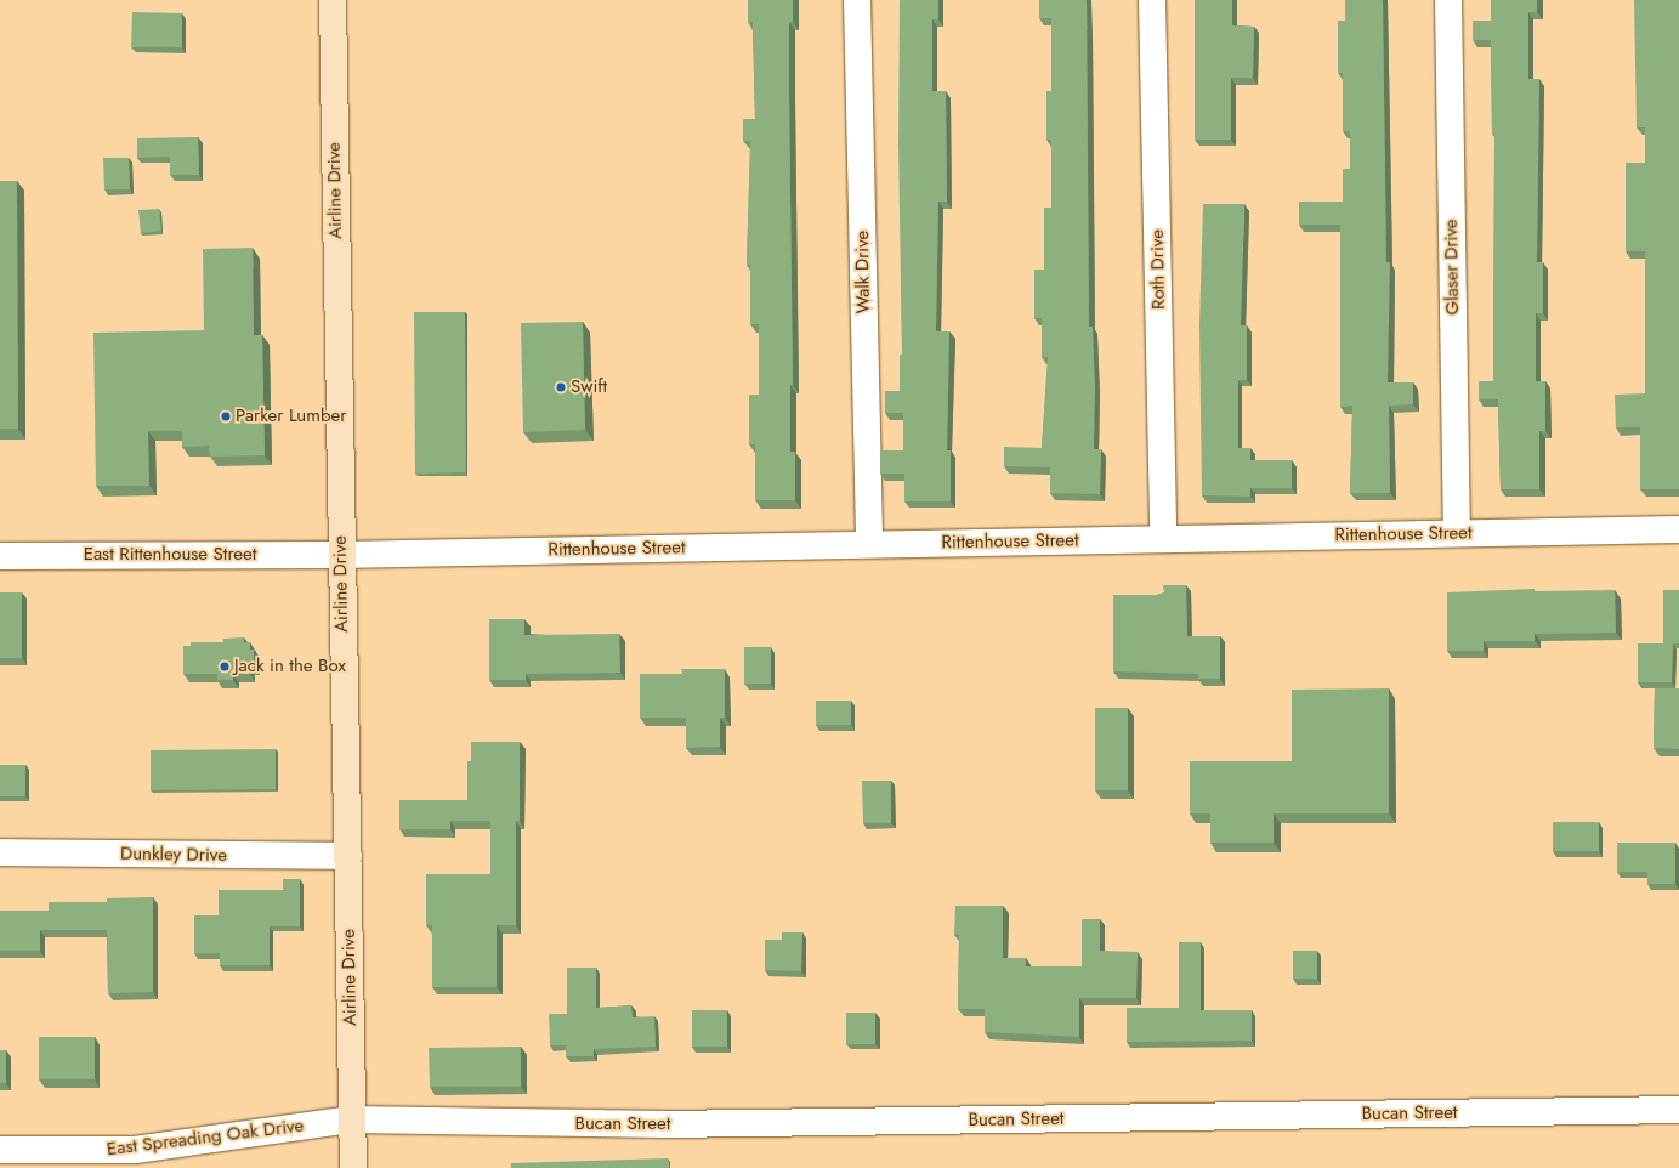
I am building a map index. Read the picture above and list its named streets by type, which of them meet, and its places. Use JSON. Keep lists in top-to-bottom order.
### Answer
{
  "streets": {
    "main road": ["Airline Drive"],
    "street": [
      "Glaser Drive",
      "Roth Drive",
      "Walk Drive",
      "Rittenhouse Street",
      "East Rittenhouse Street",
      "Dunkley Drive",
      "Bucan Street",
      "East Spreading Oak Drive"
    ]
  },
  "crossings": [
    ["Airline Drive", "Rittenhouse Street"],
    ["Airline Drive", "East Rittenhouse Street"],
    ["Airline Drive", "Dunkley Drive"],
    ["Airline Drive", "Bucan Street"],
    ["Airline Drive", "East Spreading Oak Drive"],
    ["Glaser Drive", "Rittenhouse Street"],
    ["Roth Drive", "Rittenhouse Street"],
    ["Walk Drive", "Rittenhouse Street"],
    ["Rittenhouse Street", "East Rittenhouse Street"],
    ["Bucan Street", "East Spreading Oak Drive"]
  ],
  "places": ["Swift", "Parker Lumber", "Jack in the Box"]
}
